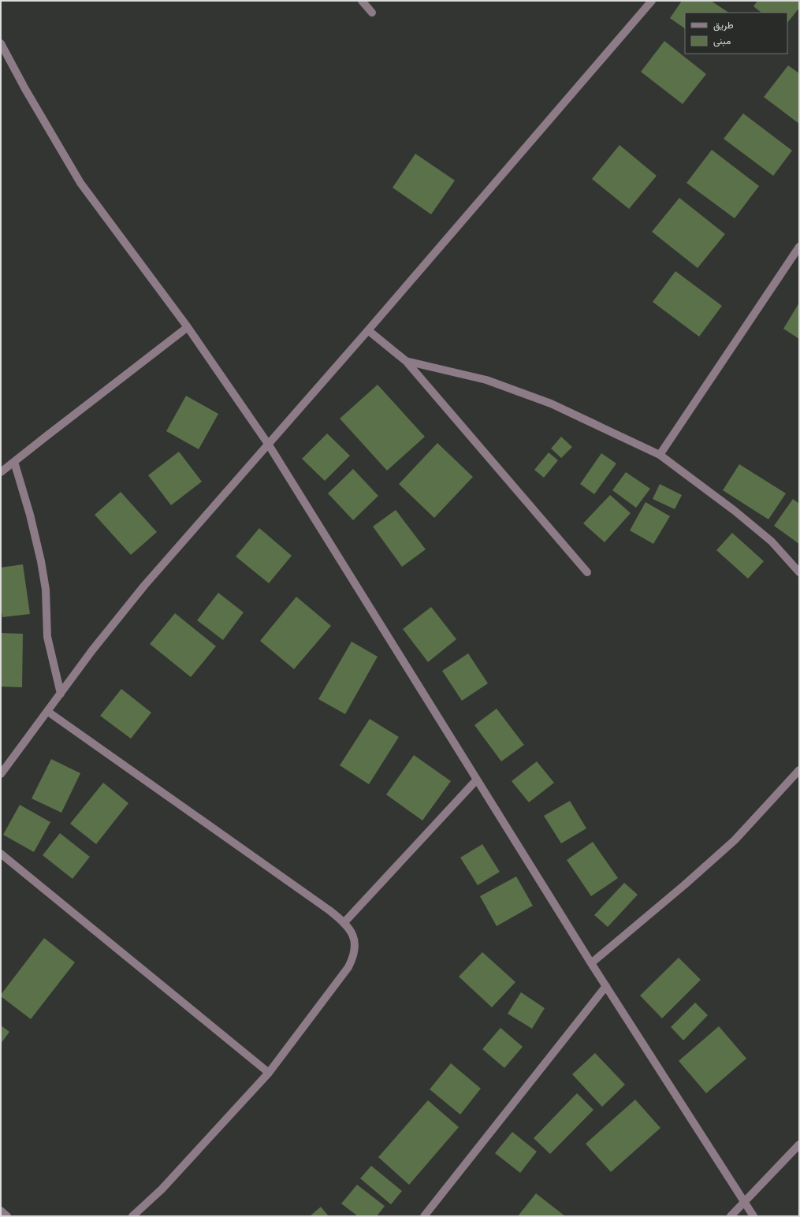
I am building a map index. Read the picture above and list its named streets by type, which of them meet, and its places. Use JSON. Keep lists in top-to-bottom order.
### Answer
{
  "legend": ["طريق", "مبنى"]
}
